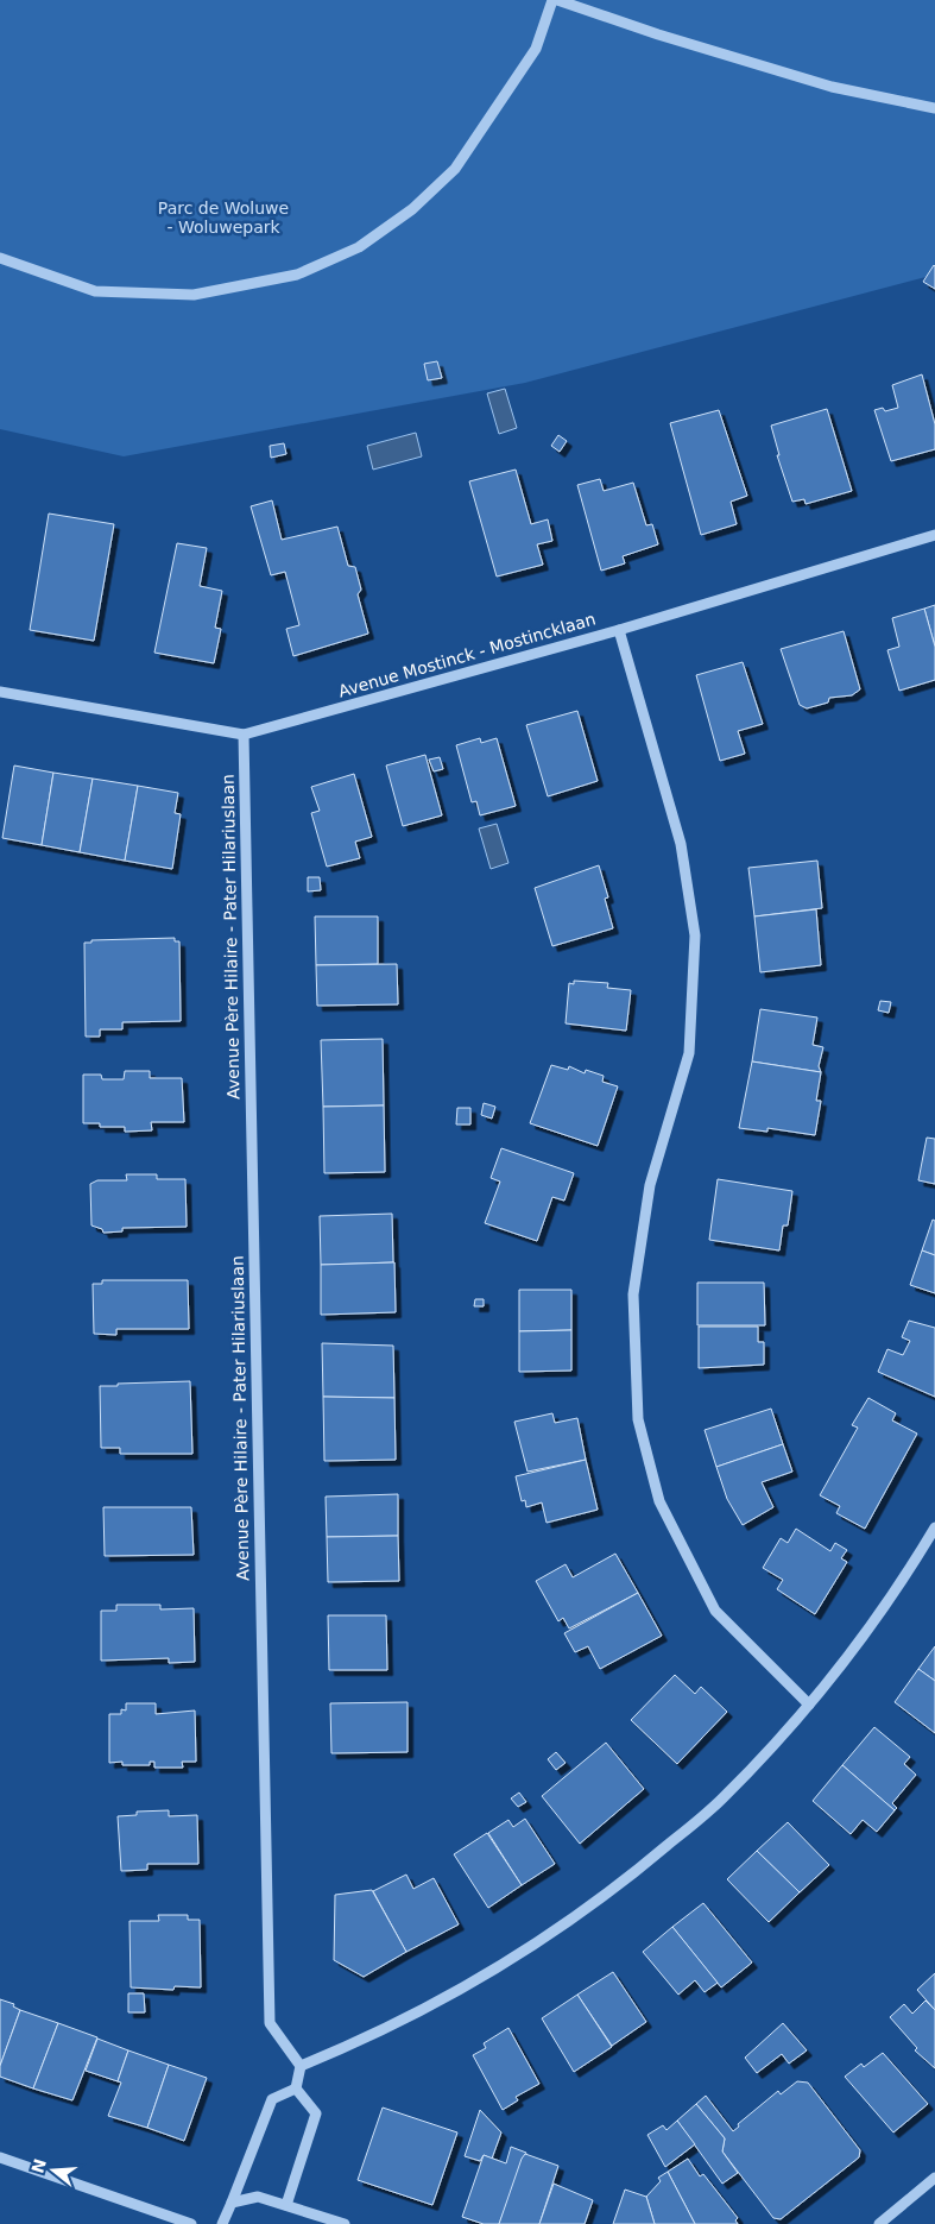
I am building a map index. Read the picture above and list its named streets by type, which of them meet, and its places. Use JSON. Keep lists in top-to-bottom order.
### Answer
{
  "streets": {
    "street": ["Avenue Mostinck - Mostincklaan", "Avenue Père Hilaire - Pater Hilariuslaan"]
  },
  "crossings": [
    ["Avenue Mostinck - Mostincklaan", "Avenue Père Hilaire - Pater Hilariuslaan"]
  ],
  "parks": ["Parc de Woluwe - Woluwepark"],
  "north": "left"
}
